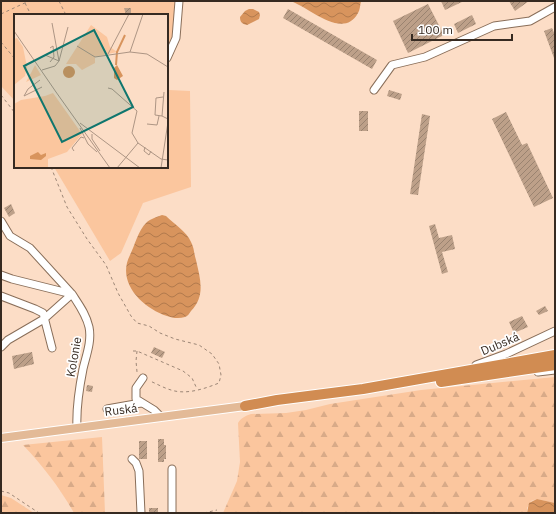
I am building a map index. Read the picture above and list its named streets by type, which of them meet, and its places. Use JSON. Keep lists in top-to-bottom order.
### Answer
{
  "streets": {
    "main road": ["Ruská"],
    "street": ["Dubská", "Kolonie"]
  },
  "crossings": [
    ["Kolonie", "Ruská"]
  ],
  "scale_bar": "100 m"
}
